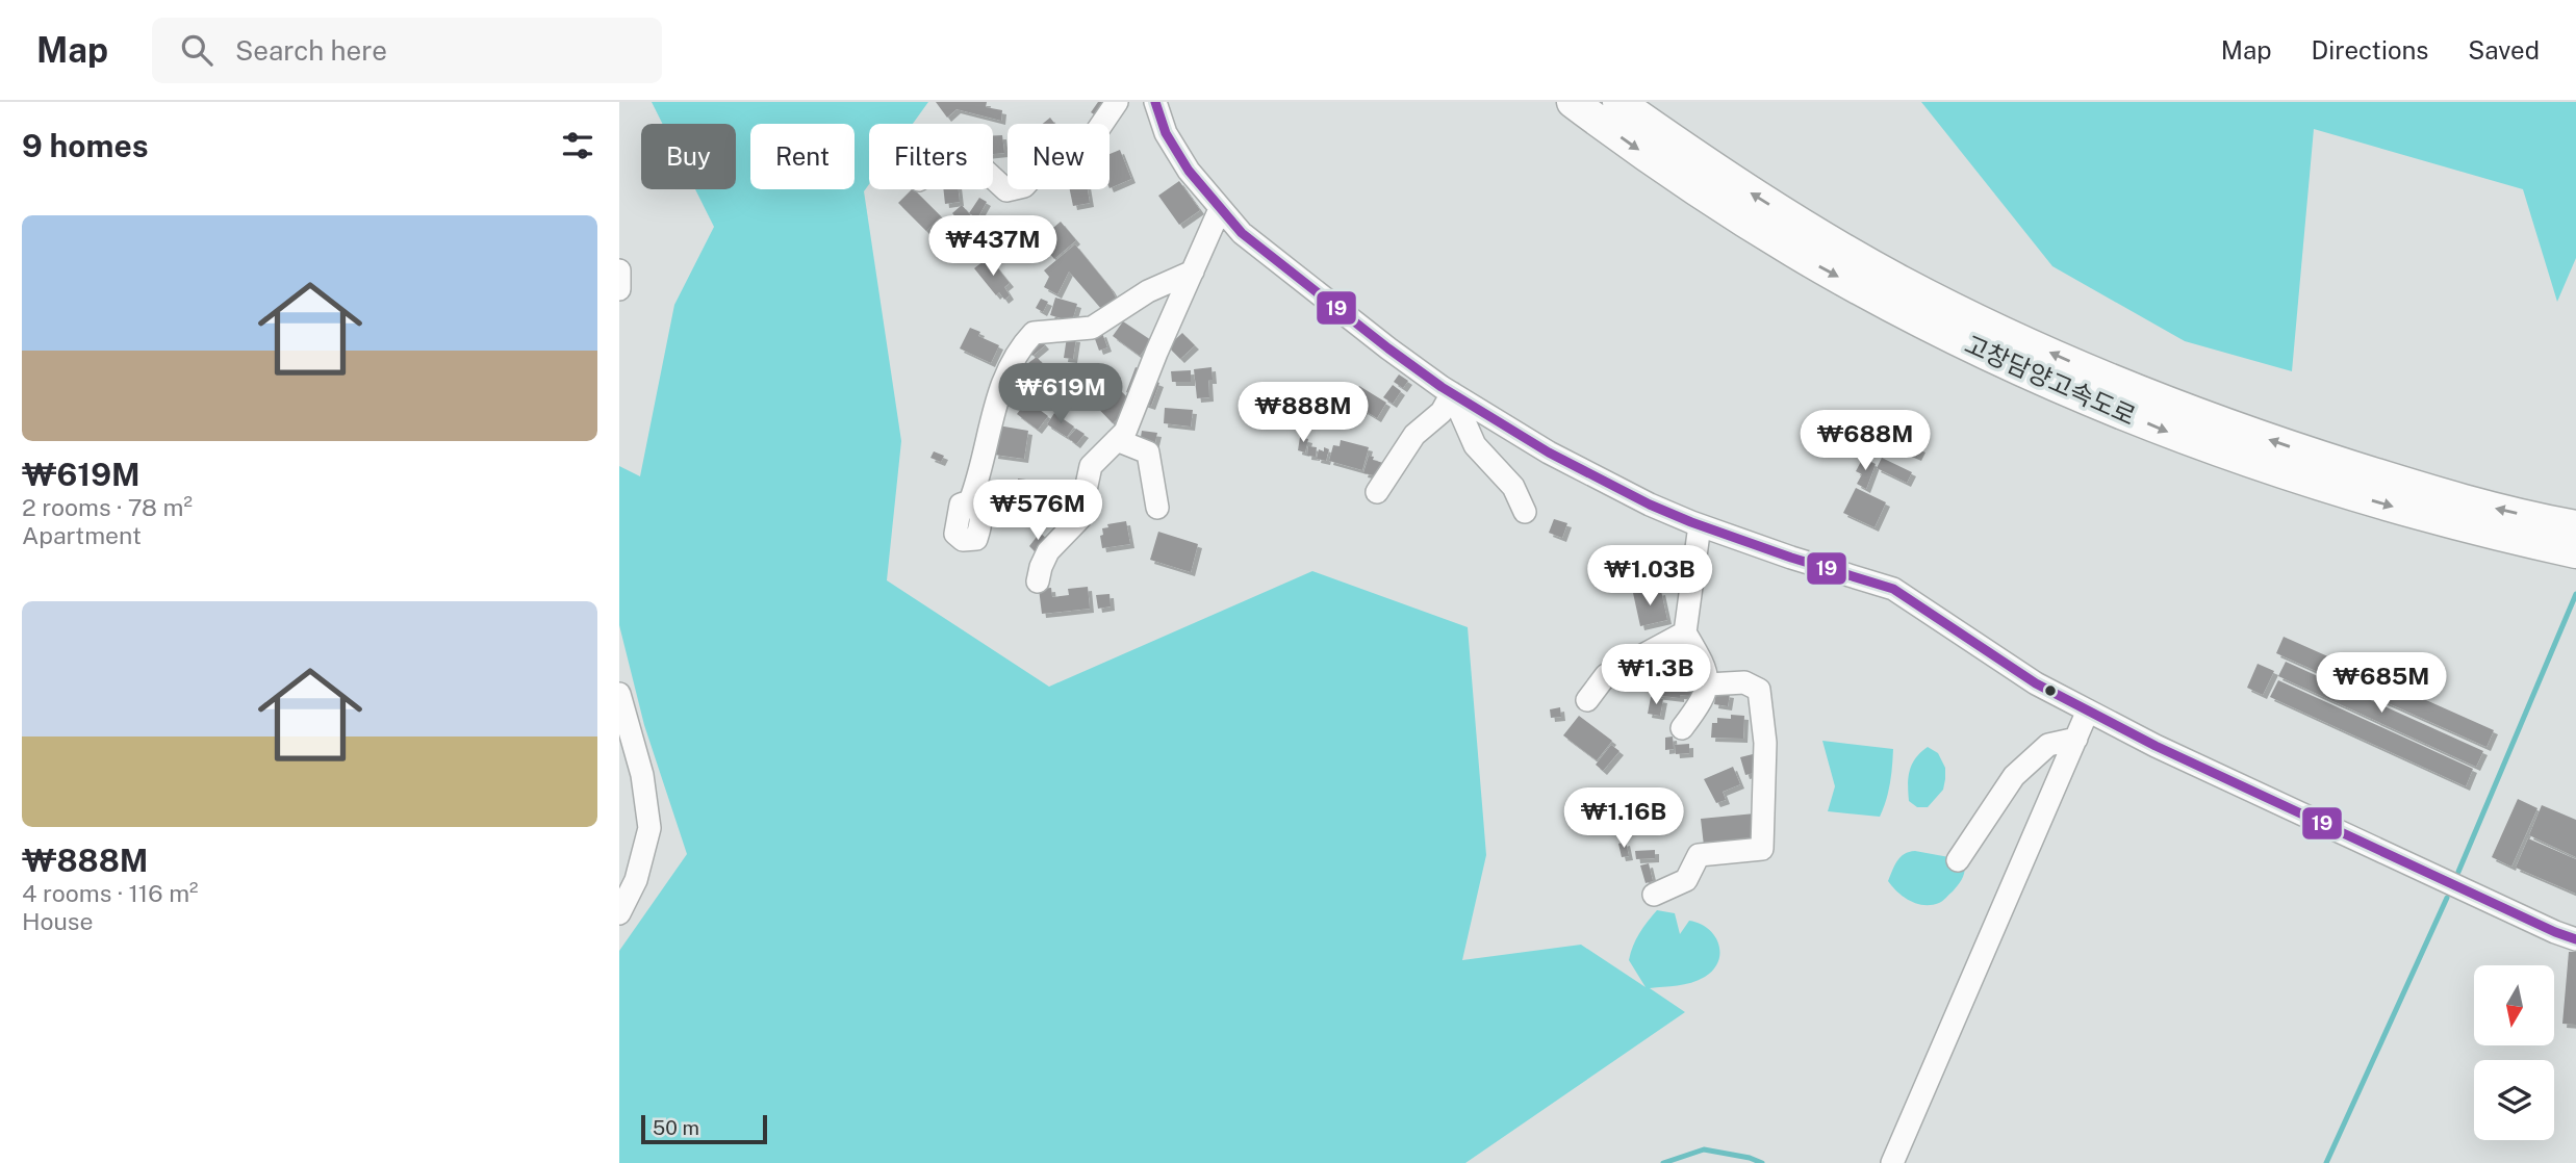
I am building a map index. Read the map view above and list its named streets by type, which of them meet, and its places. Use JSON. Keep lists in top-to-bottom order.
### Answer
{
  "streets": {
    "highway": ["고창담양고속도로"]
  },
  "lines": ["transit line 19"],
  "scale_bar": "50 m",
  "north": "bottom",
  "page": {
    "header": "Map",
    "search": "Search here",
    "nav": ["Map", "Directions", "Saved"],
    "heading": "9 homes",
    "chip": [
      "Buy",
      "Rent",
      "Filters",
      "New"
    ],
    "list": [
      {
        "name": "₩619M",
        "note": "2 rooms · 78 m² · Apartment"
      },
      {
        "name": "₩888M",
        "note": "4 rooms · 116 m² · House"
      }
    ],
    "price": [
      "₩437M",
      "₩619M",
      "₩888M",
      "₩688M",
      "₩576M",
      "₩1.03B",
      "₩1.3B",
      "₩685M",
      "₩1.16B"
    ],
    "scale": "50 m"
  }
}
